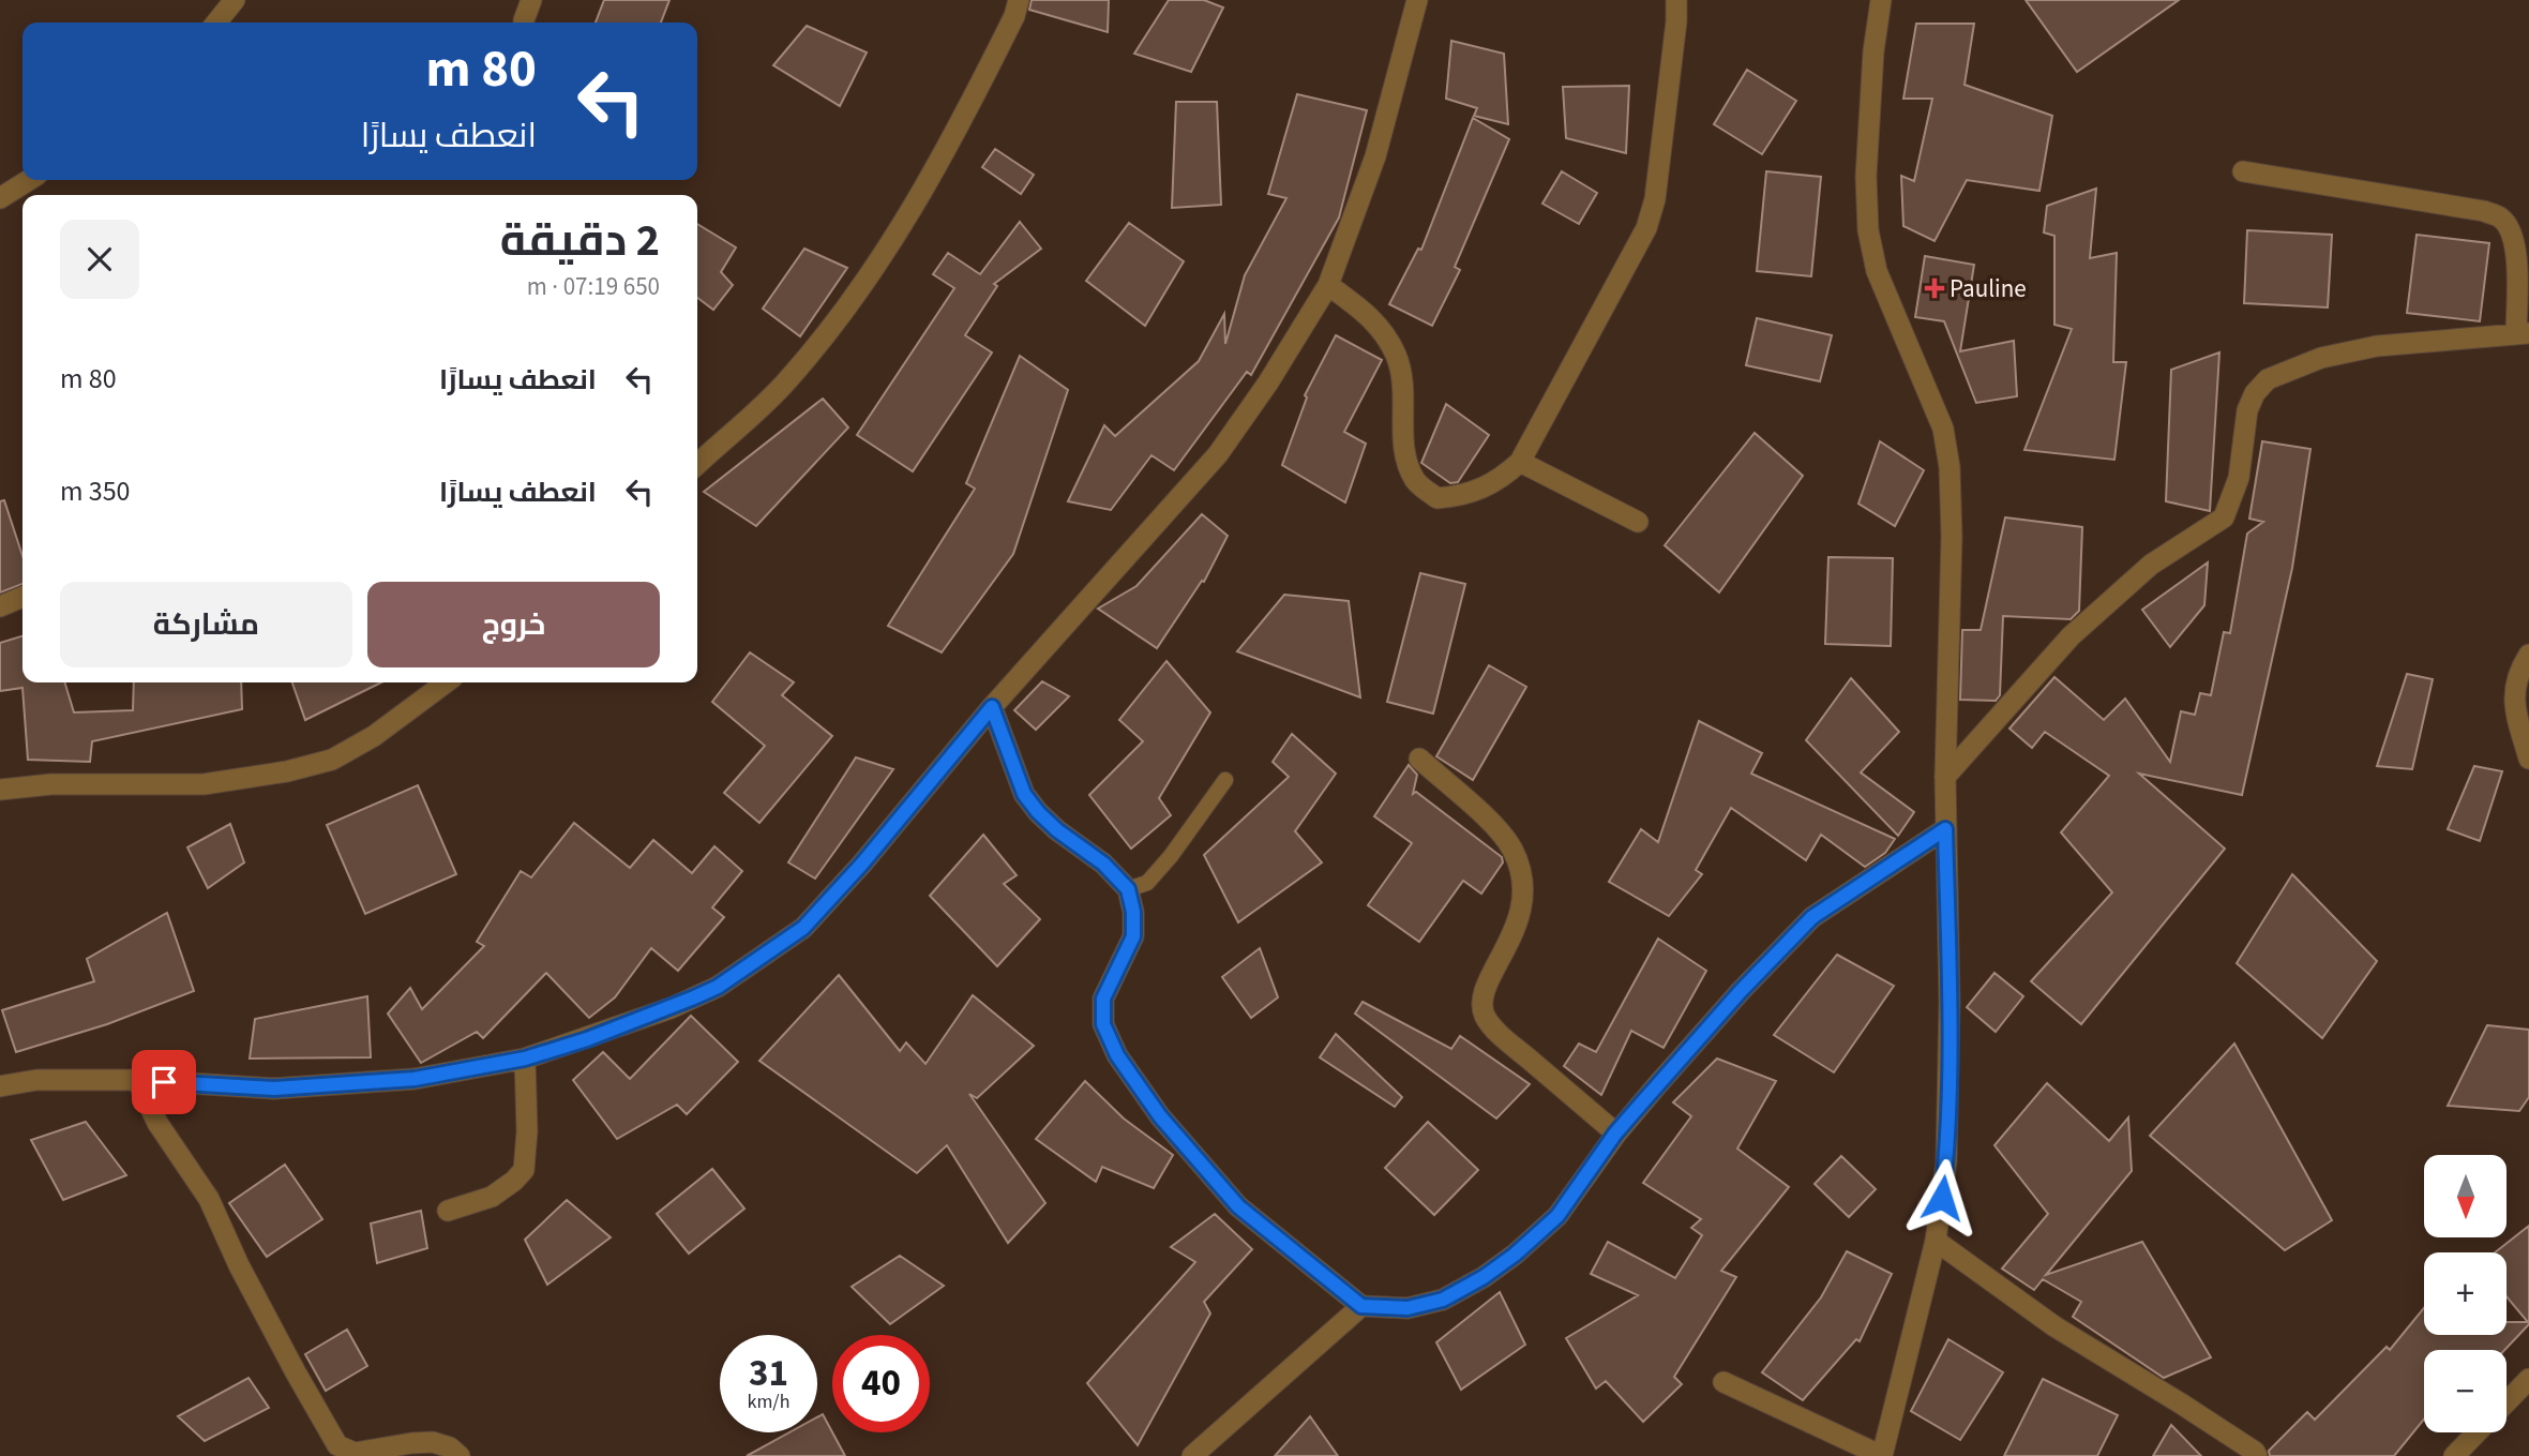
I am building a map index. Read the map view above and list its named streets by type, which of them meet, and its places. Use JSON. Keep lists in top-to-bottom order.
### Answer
{
  "places": {
    "health": ["Pauline"]
  },
  "north": "bottom",
  "page": {
    "turn": ["80 m", "انعطف يسارًا"],
    "heading": ["2 دقيقة", "650 m · 07:19"],
    "list": [
      {
        "name": "انعطف يسارًا",
        "value": "80 m"
      },
      {
        "name": "انعطف يسارًا",
        "value": "350 m"
      }
    ],
    "buttons": ["خروج", "مشاركة"],
    "map_buttons": ["+", "−"],
    "speed": "31 km/h",
    "limit": "40"
  }
}
